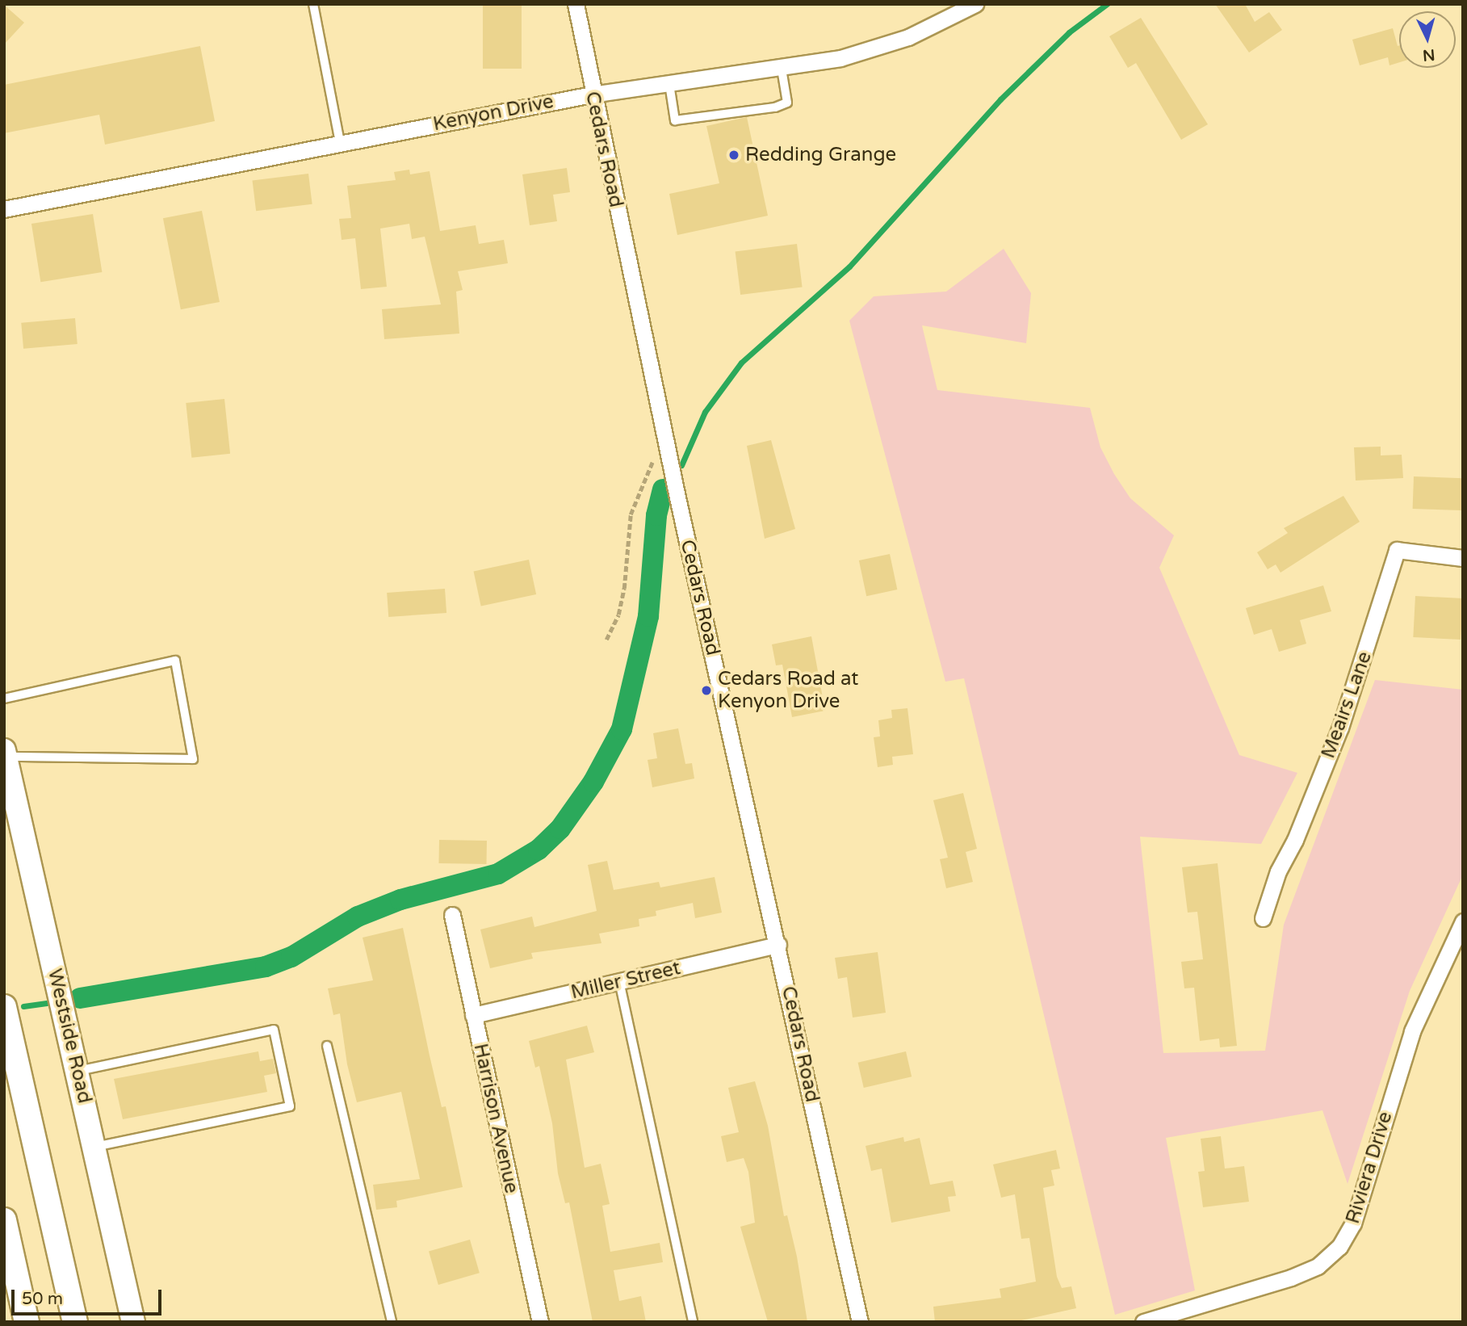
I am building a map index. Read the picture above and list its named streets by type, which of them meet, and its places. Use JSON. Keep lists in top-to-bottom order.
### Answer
{
  "streets": {
    "street": [
      "Kenyon Drive",
      "Cedars Road",
      "Meairs Lane",
      "Miller Street",
      "Westside Road",
      "Harrison Avenue",
      "Riviera Drive"
    ]
  },
  "crossings": [
    ["Kenyon Drive", "Cedars Road"],
    ["Cedars Road", "Miller Street"],
    ["Miller Street", "Harrison Avenue"]
  ],
  "places": ["Redding Grange", "Cedars Road at Kenyon Drive"],
  "scale_bar": "50 m",
  "north": "bottom"
}
